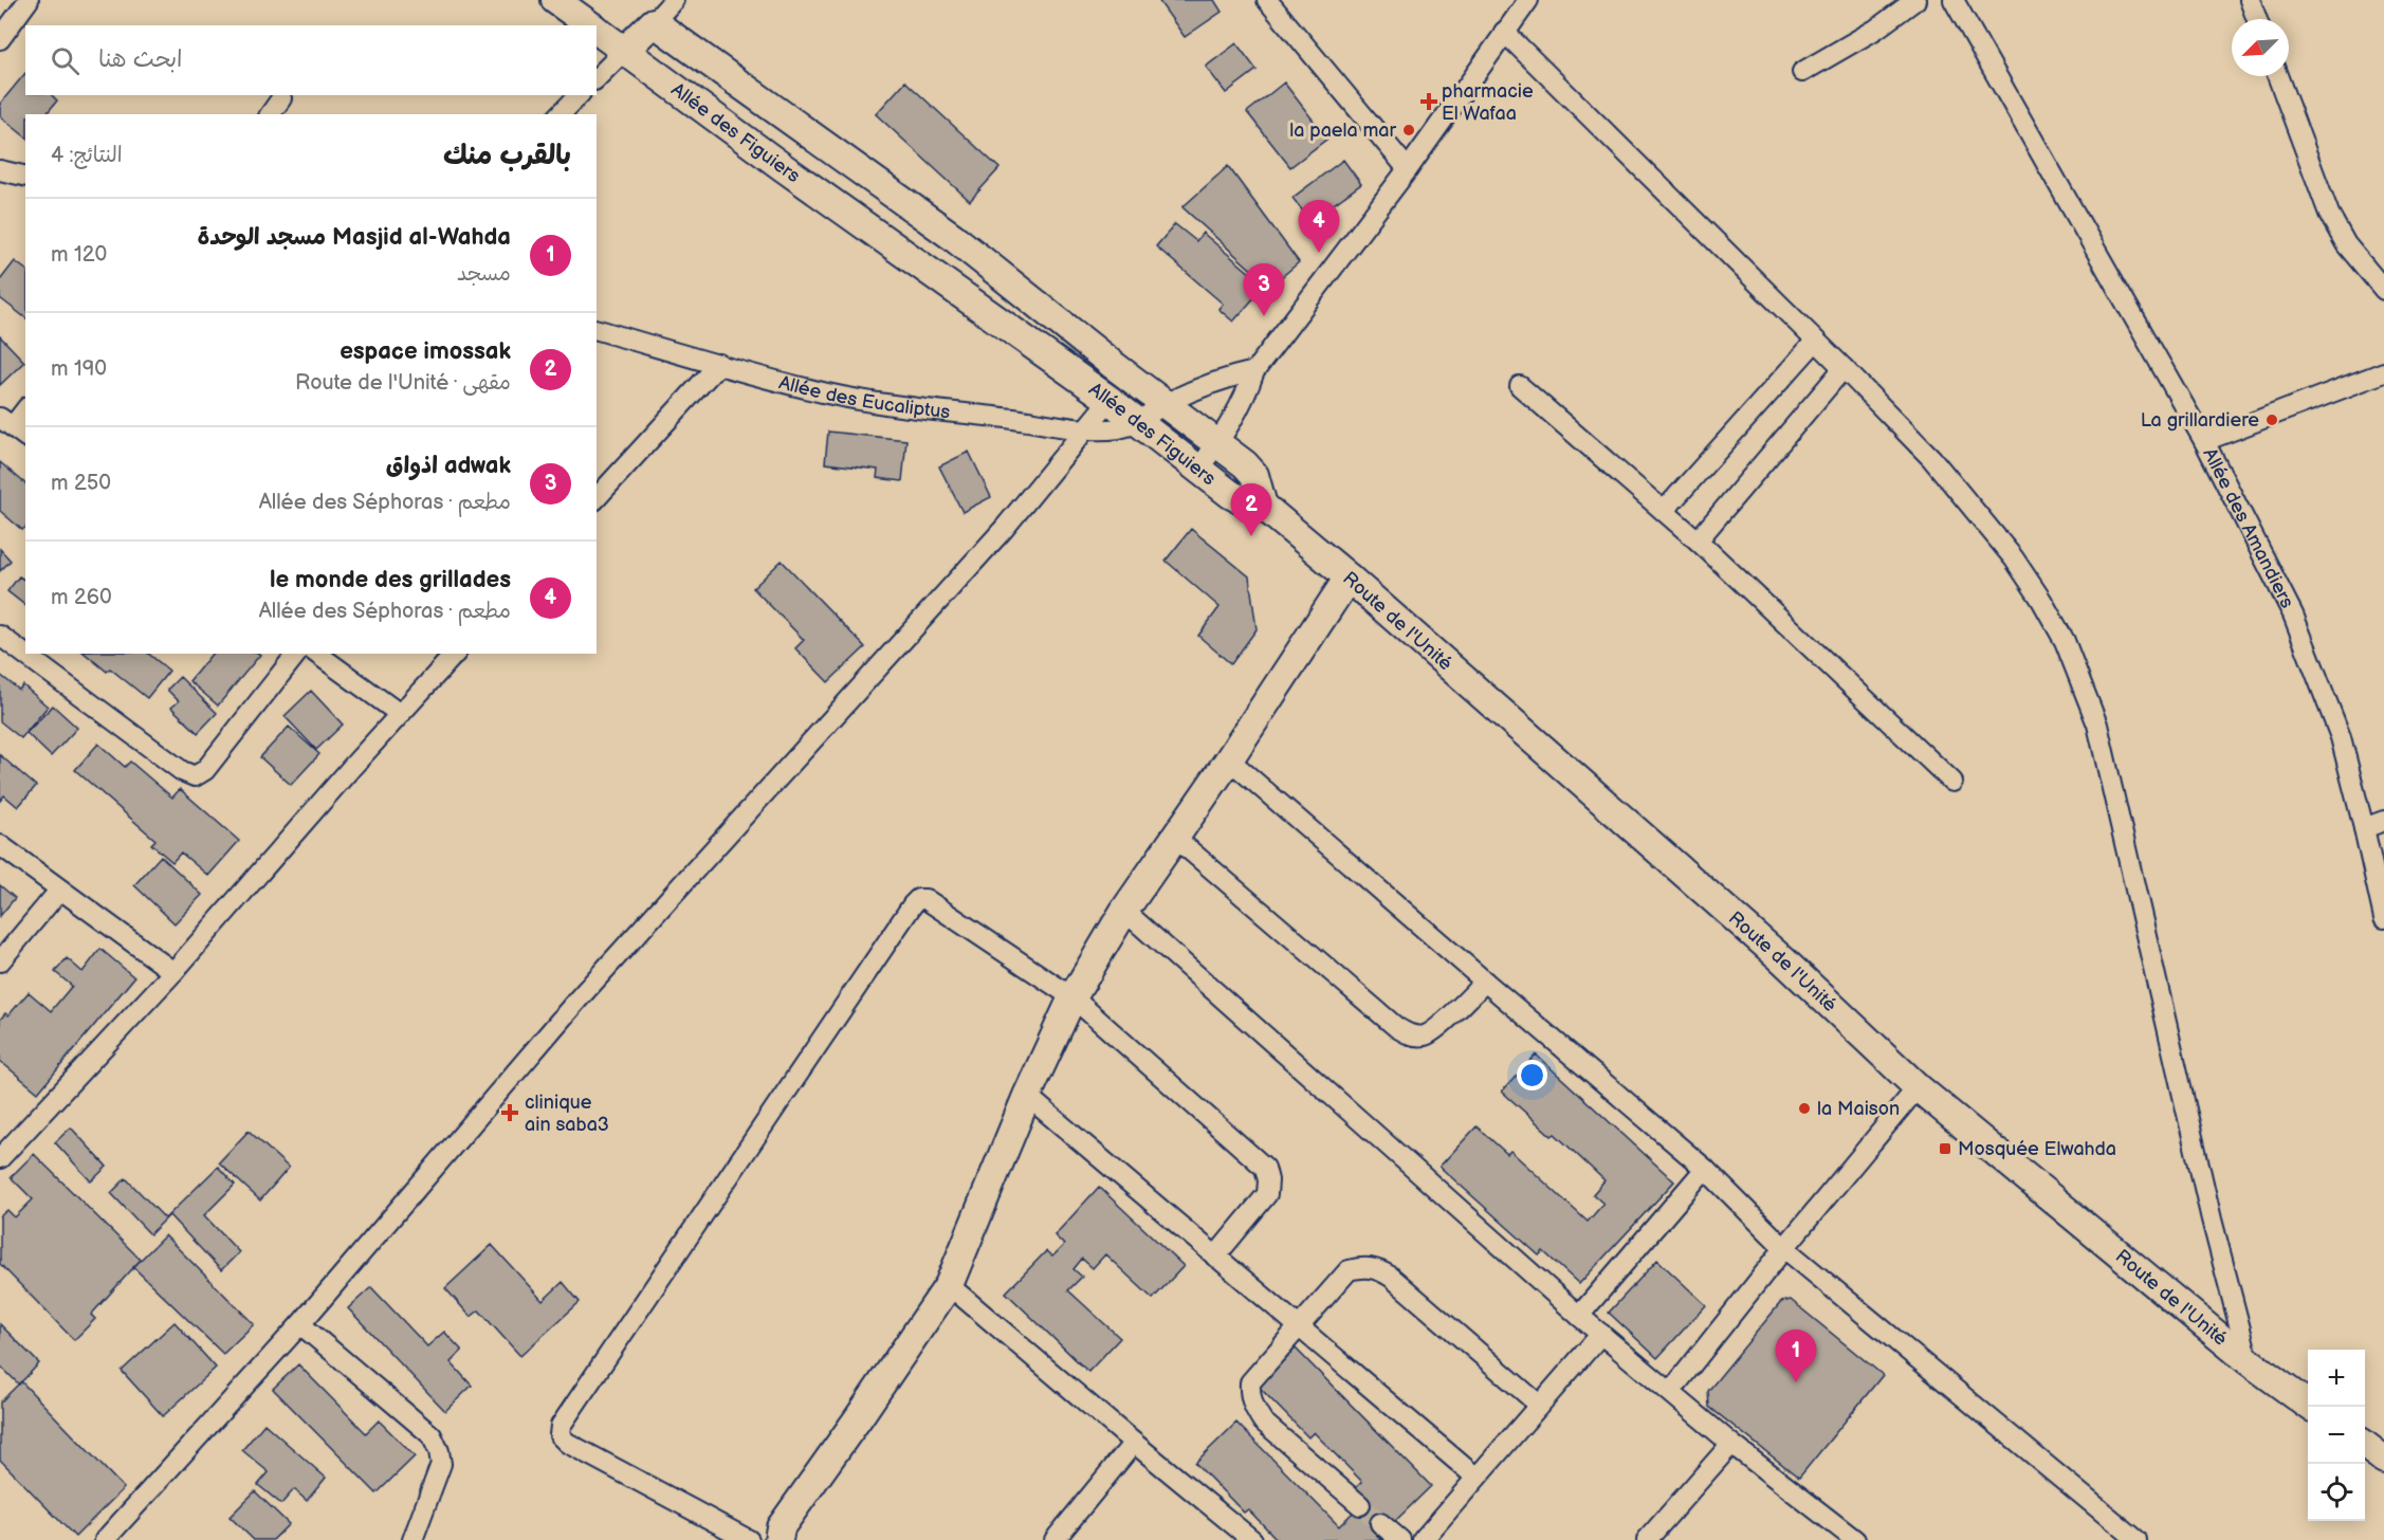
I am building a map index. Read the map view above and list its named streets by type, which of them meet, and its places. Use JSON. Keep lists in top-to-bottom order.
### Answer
{
  "streets": {
    "street": [
      "Allée des Figuiers",
      "Allée des Eucaliptus",
      "Allée des Amandiers",
      "Route de l'Unité"
    ]
  },
  "crossings": [
    ["Allée des Figuiers", "Allée des Eucaliptus"],
    ["Allée des Figuiers", "Route de l'Unité"]
  ],
  "places": {
    "health": ["pharmacie El Wafaa", "clinique ain saba3"],
    "other": ["la paela mar", "La grillardiere", "la Maison"],
    "transit": ["Mosquée Elwahda"]
  },
  "north": "bottom left",
  "page": {
    "search": "ابحث هنا",
    "heading": ["بالقرب منك", "النتائج: 4"],
    "list": [
      {
        "mark": "1",
        "name": "Masjid al-Wahda مسجد الوحدة",
        "note": "مسجد",
        "value": "120 m"
      },
      {
        "mark": "2",
        "name": "espace imossak",
        "note": "مقهى · Route de l'Unité",
        "value": "190 m"
      },
      {
        "mark": "3",
        "name": "adwak اذواق",
        "note": "مطعم · Allée des Séphoras",
        "value": "250 m"
      },
      {
        "mark": "4",
        "name": "le monde des grillades",
        "note": "مطعم · Allée des Séphoras",
        "value": "260 m"
      }
    ],
    "pins": [
      "4",
      "3",
      "2",
      "1"
    ],
    "map_buttons": ["+", "−"]
  }
}
